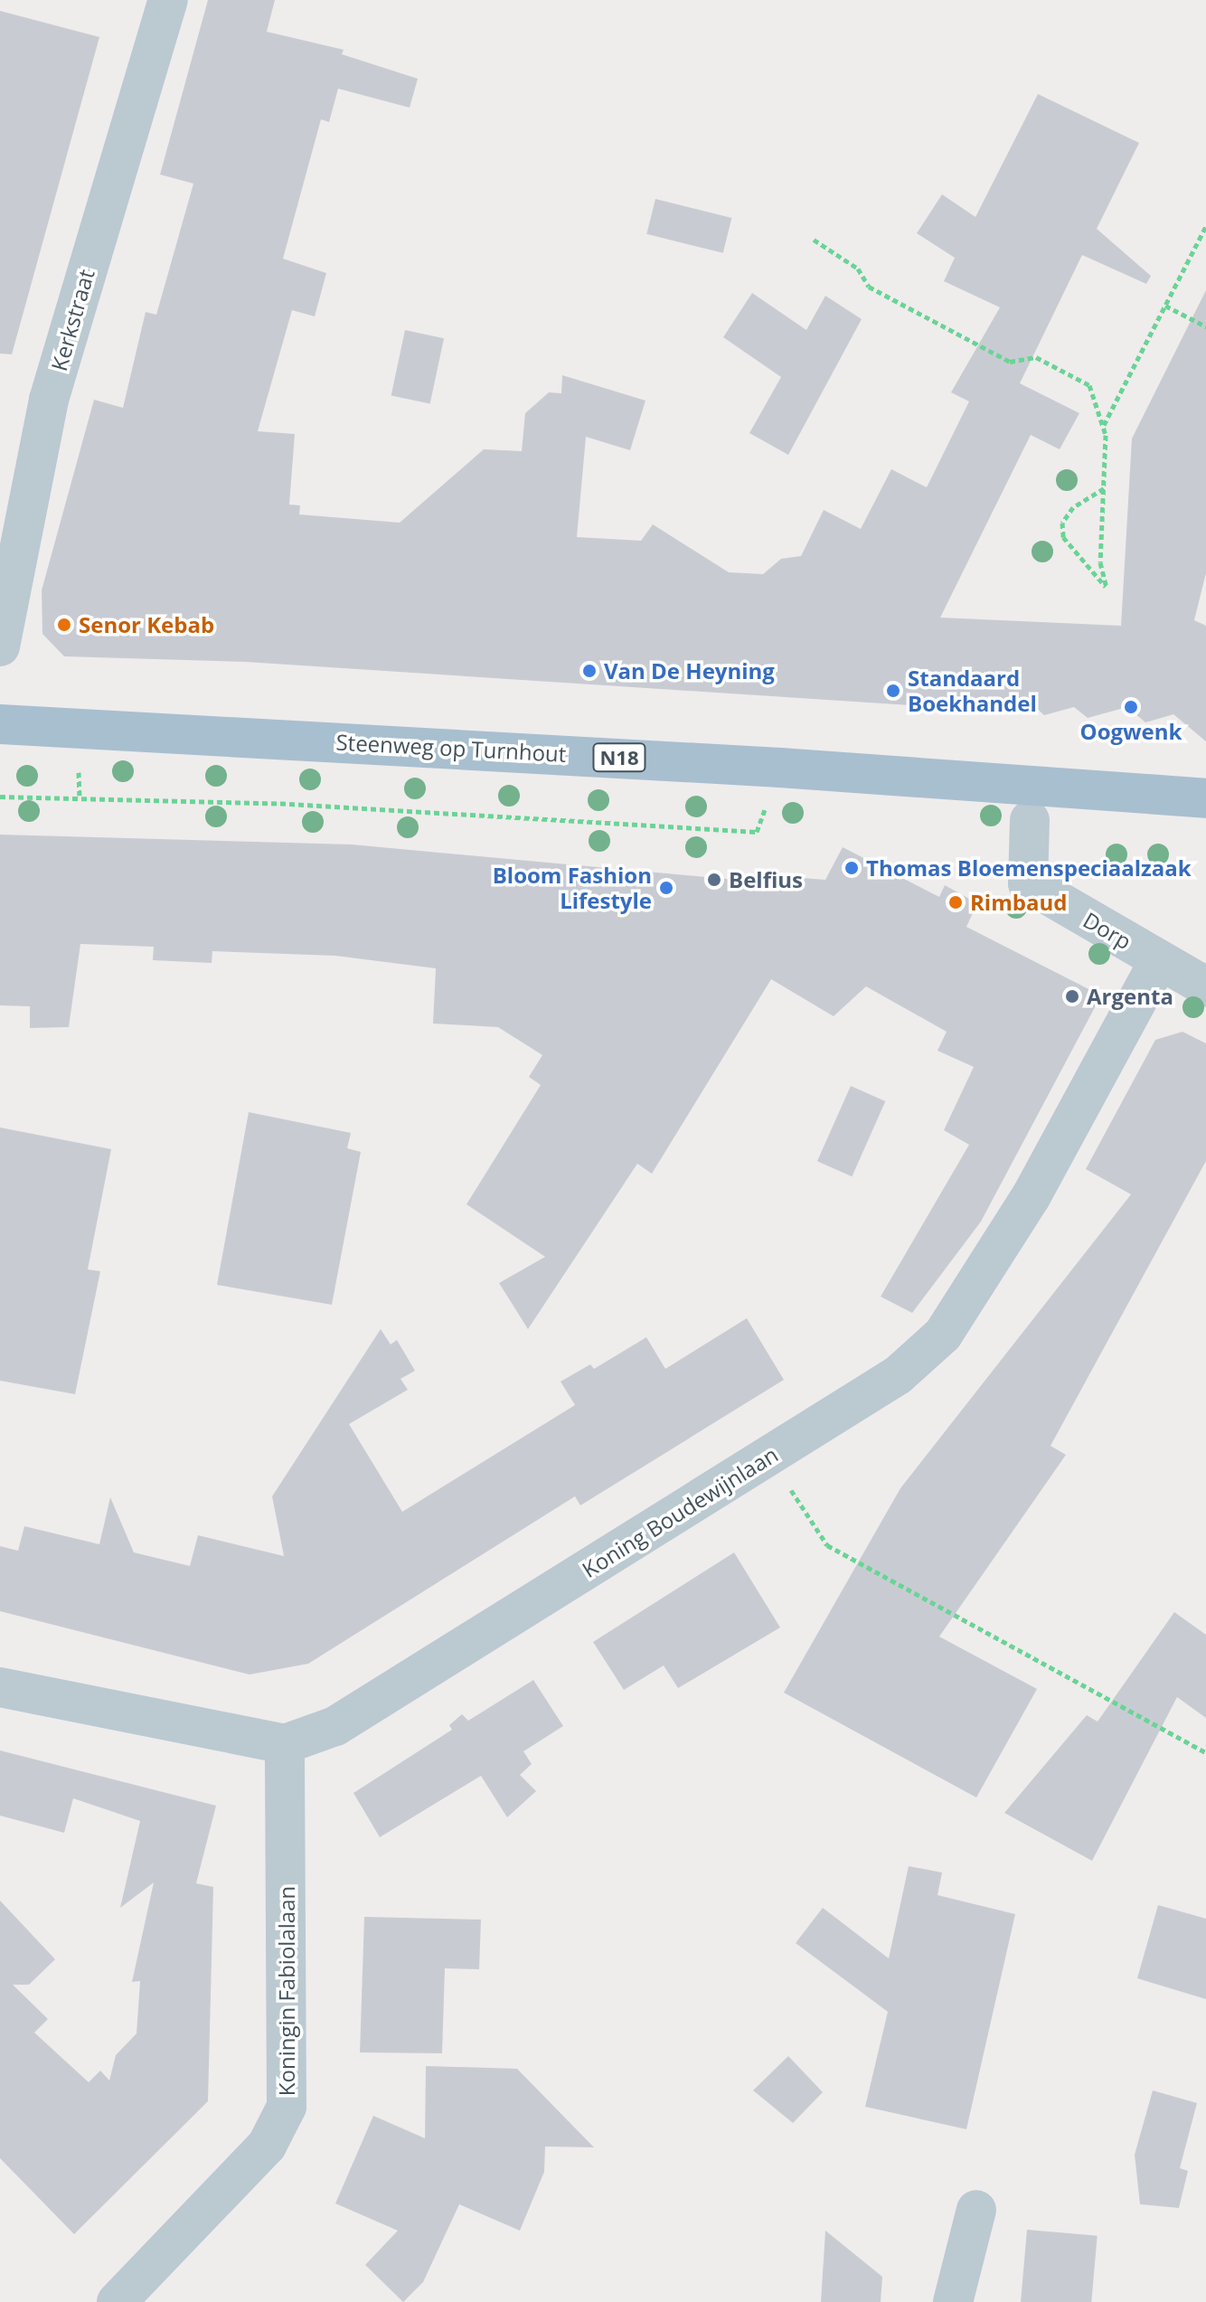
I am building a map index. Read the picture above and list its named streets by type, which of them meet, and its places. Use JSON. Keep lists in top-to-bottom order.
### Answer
{
  "streets": {
    "main road": ["Steenweg op Turnhout", "N18"],
    "street": [
      "Kerkstraat",
      "Dorp",
      "Koning Boudewijnlaan",
      "Koningin Fabiolalaan"
    ]
  },
  "crossings": [
    ["Steenweg op Turnhout", "N18"],
    ["Steenweg op Turnhout", "Dorp"],
    ["N18", "Dorp"],
    ["Dorp", "Koning Boudewijnlaan"],
    ["Koning Boudewijnlaan", "Koningin Fabiolalaan"]
  ],
  "places": [
    "Senor Kebab",
    "Van De Heyning",
    "Standaard Boekhandel",
    "Oogwenk",
    "Thomas Bloemenspeciaalzaak",
    "Belfius",
    "Bloom Fashion Lifestyle",
    "Rimbaud",
    "Argenta"
  ]
}
